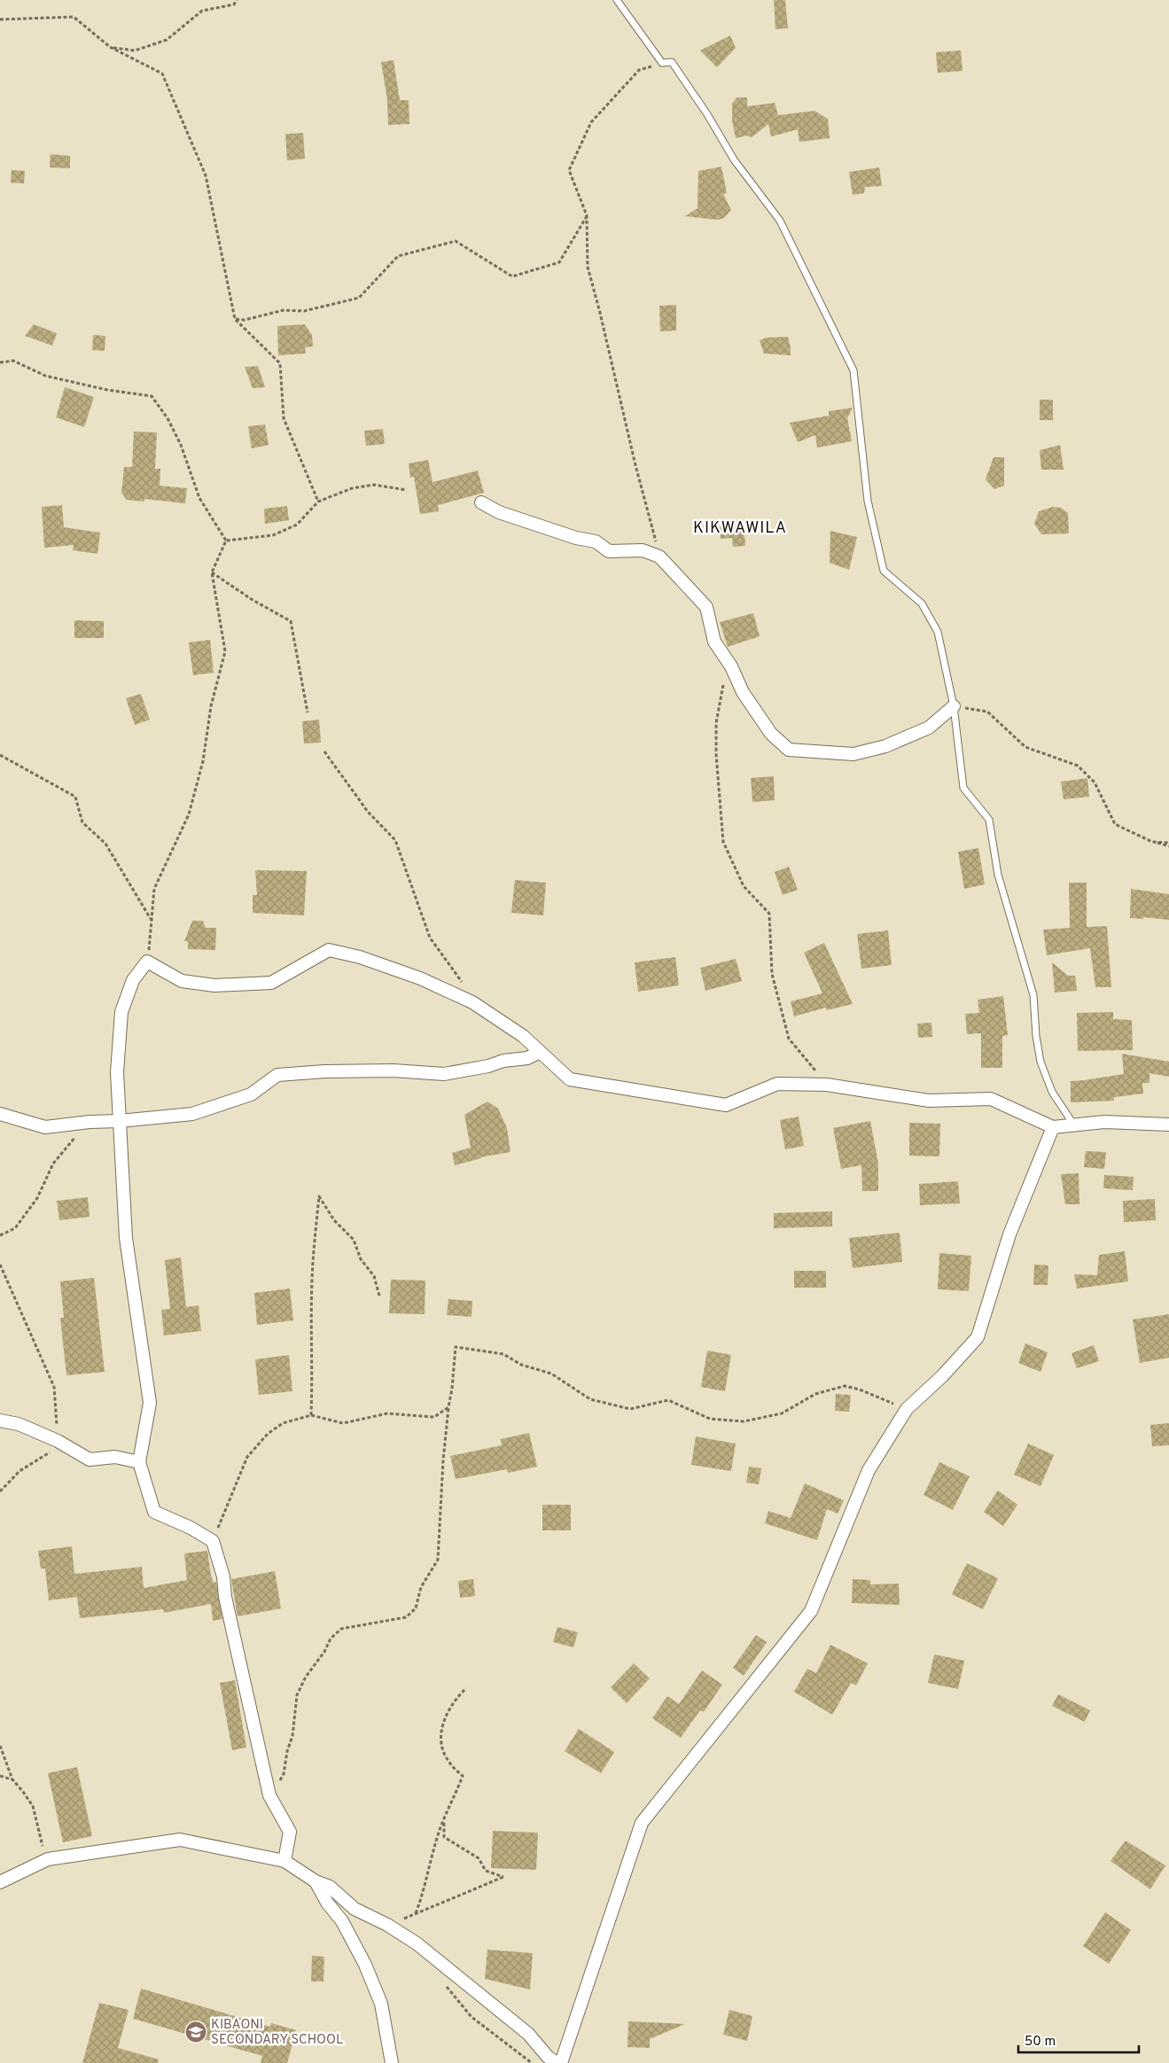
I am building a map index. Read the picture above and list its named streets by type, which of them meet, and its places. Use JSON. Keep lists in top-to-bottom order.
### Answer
{
  "districts": ["KIKWAWILA"],
  "places": {
    "school or university": ["KIBAONI SECONDARY SCHOOL"]
  },
  "scale_bar": "50 m"
}
